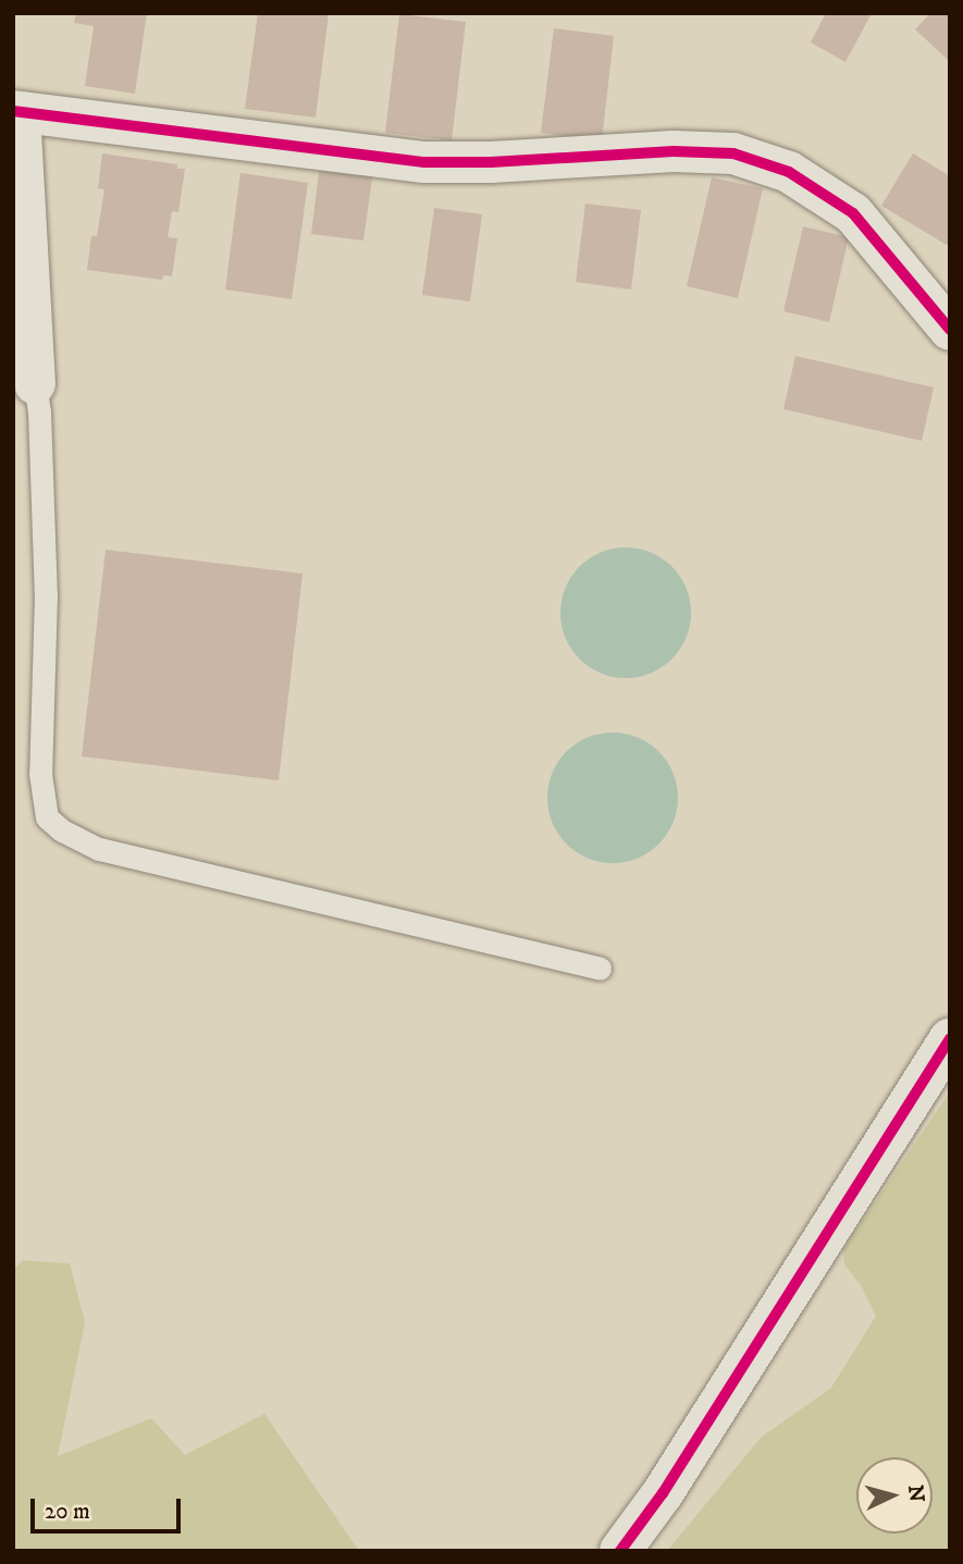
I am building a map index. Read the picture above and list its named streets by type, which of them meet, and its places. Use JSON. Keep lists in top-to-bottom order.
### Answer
{
  "scale_bar": "20 m",
  "north": "right"
}
